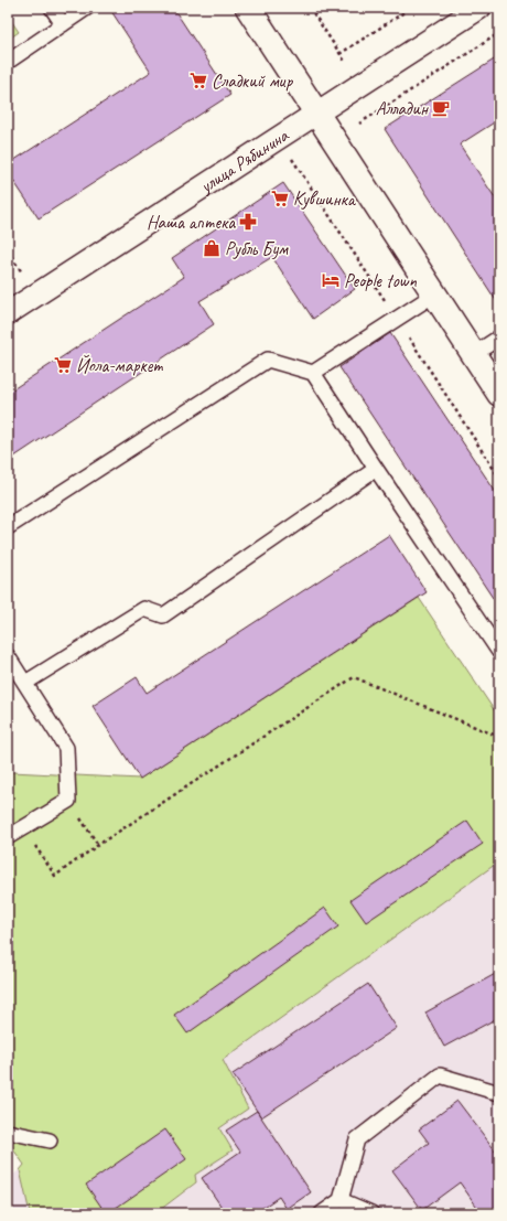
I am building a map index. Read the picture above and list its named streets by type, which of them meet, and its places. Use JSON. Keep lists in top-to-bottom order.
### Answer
{
  "streets": {
    "street": ["улица Рябинина"]
  },
  "places": {
    "supermarket": ["Сладкий мир", "Кувшинка", "Йола-маркет"],
    "cafe": ["Алладин"],
    "pharmacy": ["Наша аптека"],
    "shop": ["Рубль Бум"],
    "hotel": ["People town"]
  }
}
